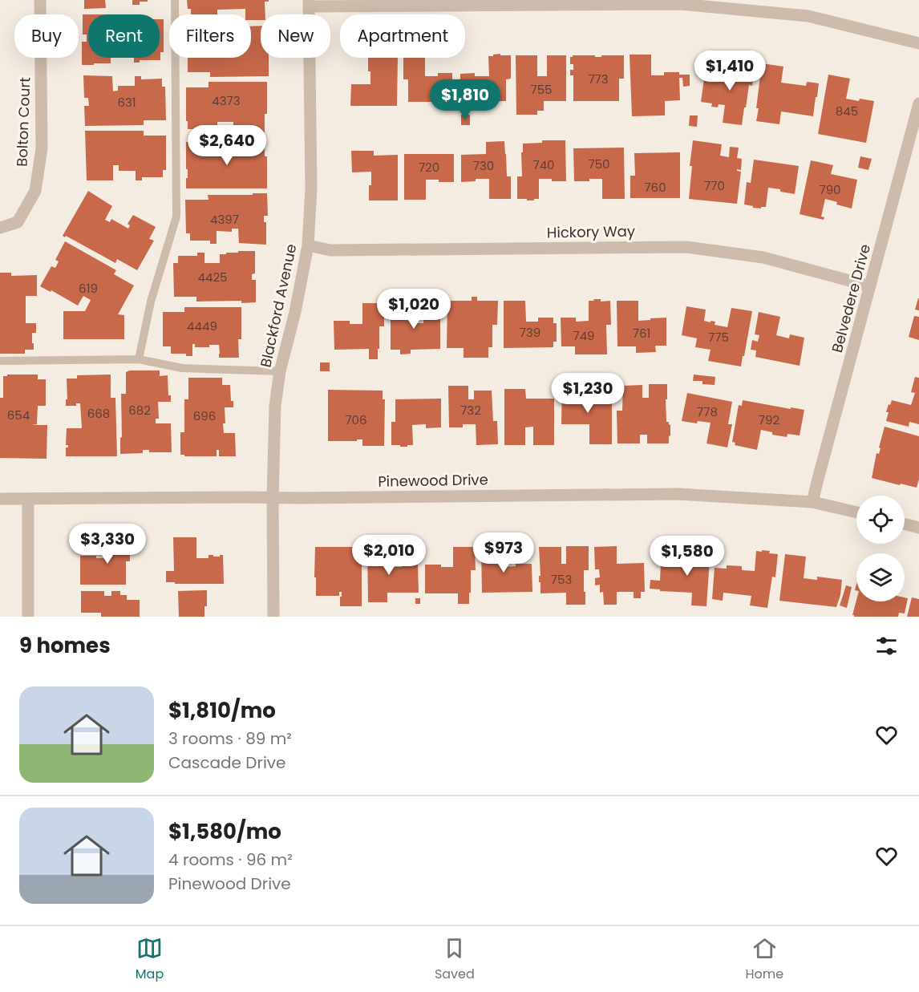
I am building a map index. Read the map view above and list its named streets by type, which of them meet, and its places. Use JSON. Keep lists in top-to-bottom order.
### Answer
{
  "streets": {
    "street": [
      "Bolton Court",
      "Hickory Way",
      "Belvedere Drive",
      "Blackford Avenue",
      "Pinewood Drive"
    ]
  },
  "crossings": [
    ["Hickory Way", "Belvedere Drive"],
    ["Hickory Way", "Blackford Avenue"],
    ["Belvedere Drive", "Pinewood Drive"],
    ["Blackford Avenue", "Pinewood Drive"]
  ],
  "house_numbers": [
    "773",
    "755",
    "4373",
    "631",
    "845",
    "750",
    "740",
    "730",
    "720",
    "770",
    "760",
    "790",
    "4397",
    "4425",
    "619",
    "4449",
    "739",
    "761",
    "749",
    "775",
    "682",
    "732",
    "778",
    "668",
    "654",
    "696",
    "706",
    "792",
    "753"
  ],
  "page": {
    "chip": [
      "Buy",
      "Rent",
      "Filters",
      "New",
      "Apartment"
    ],
    "price": [
      "$1,410",
      "$1,810",
      "$2,640",
      "$1,020",
      "$1,230",
      "$3,330",
      "$973",
      "$2,010",
      "$1,580"
    ],
    "heading": "9 homes",
    "list": [
      {
        "name": "$1,810/mo",
        "note": "3 rooms · 89 m² · Cascade Drive"
      },
      {
        "name": "$1,580/mo",
        "note": "4 rooms · 96 m² · Pinewood Drive"
      }
    ],
    "tabs": ["Map", "Saved", "Home"]
  }
}
